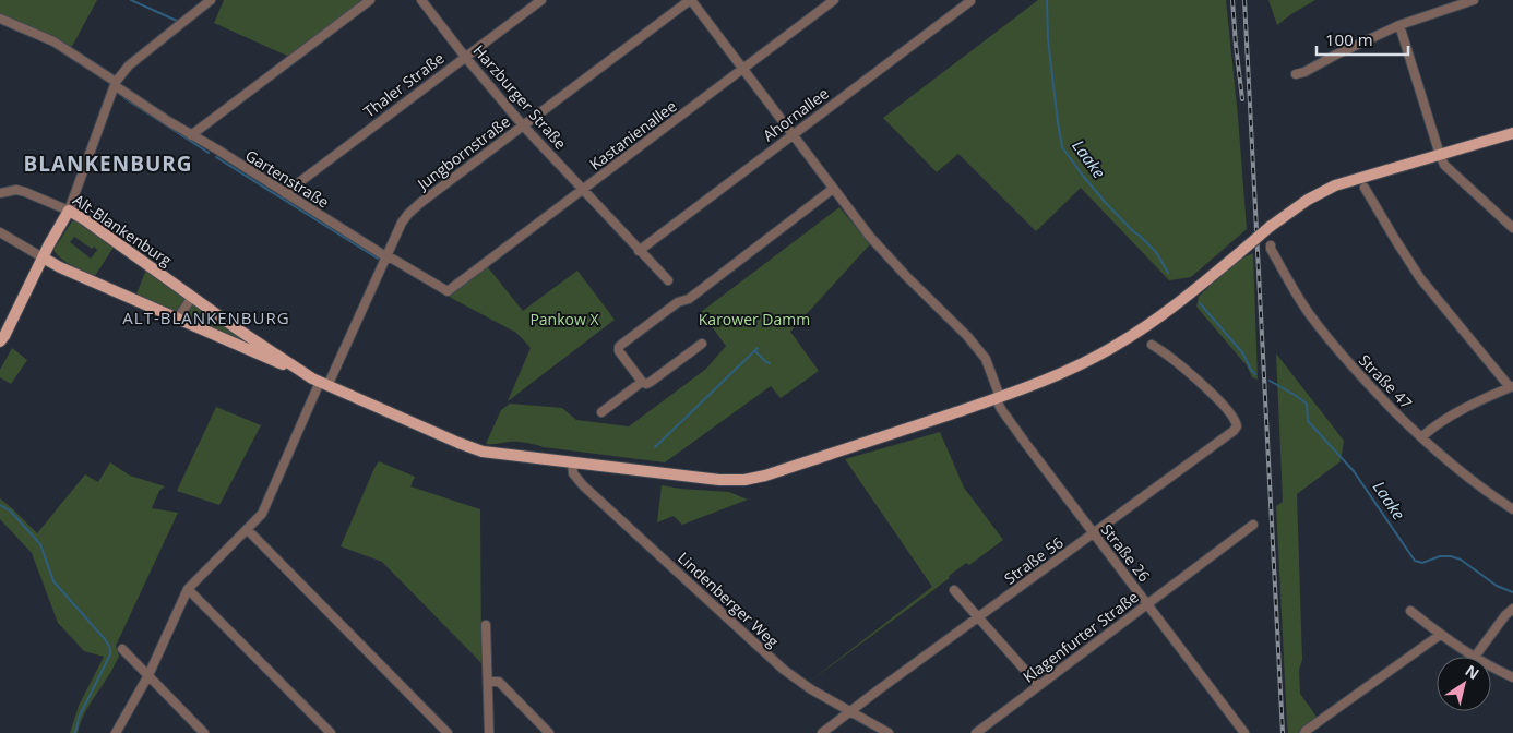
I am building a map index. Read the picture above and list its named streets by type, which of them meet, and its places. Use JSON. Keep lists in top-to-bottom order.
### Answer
{
  "streets": {
    "main road": ["Alt-Blankenburg"],
    "street": [
      "Thaler Straße",
      "Harzburger Straße",
      "Ahornallee",
      "Kastanienallee",
      "Jungbornstraße",
      "Gartenstraße",
      "Straße 47",
      "Straße 26",
      "Straße 56",
      "Lindenberger Weg",
      "Klagenfurter Straße"
    ]
  },
  "crossings": [
    ["Thaler Straße", "Harzburger Straße"],
    ["Thaler Straße", "Gartenstraße"],
    ["Harzburger Straße", "Ahornallee"],
    ["Harzburger Straße", "Kastanienallee"],
    ["Harzburger Straße", "Jungbornstraße"],
    ["Ahornallee", "Straße 26"],
    ["Kastanienallee", "Gartenstraße"],
    ["Kastanienallee", "Straße 26"],
    ["Jungbornstraße", "Gartenstraße"],
    ["Jungbornstraße", "Alt-Blankenburg"],
    ["Jungbornstraße", "Straße 26"],
    ["Alt-Blankenburg", "Lindenberger Weg"],
    ["Straße 26", "Straße 56"],
    ["Straße 26", "Klagenfurter Straße"],
    ["Straße 56", "Lindenberger Weg"]
  ],
  "districts": ["BLANKENBURG", "ALT-BLANKENBURG"],
  "water": ["Laake"],
  "parks": ["Pankow X", "Karower Damm"],
  "scale_bar": "100 m",
  "north": "top right"
}
